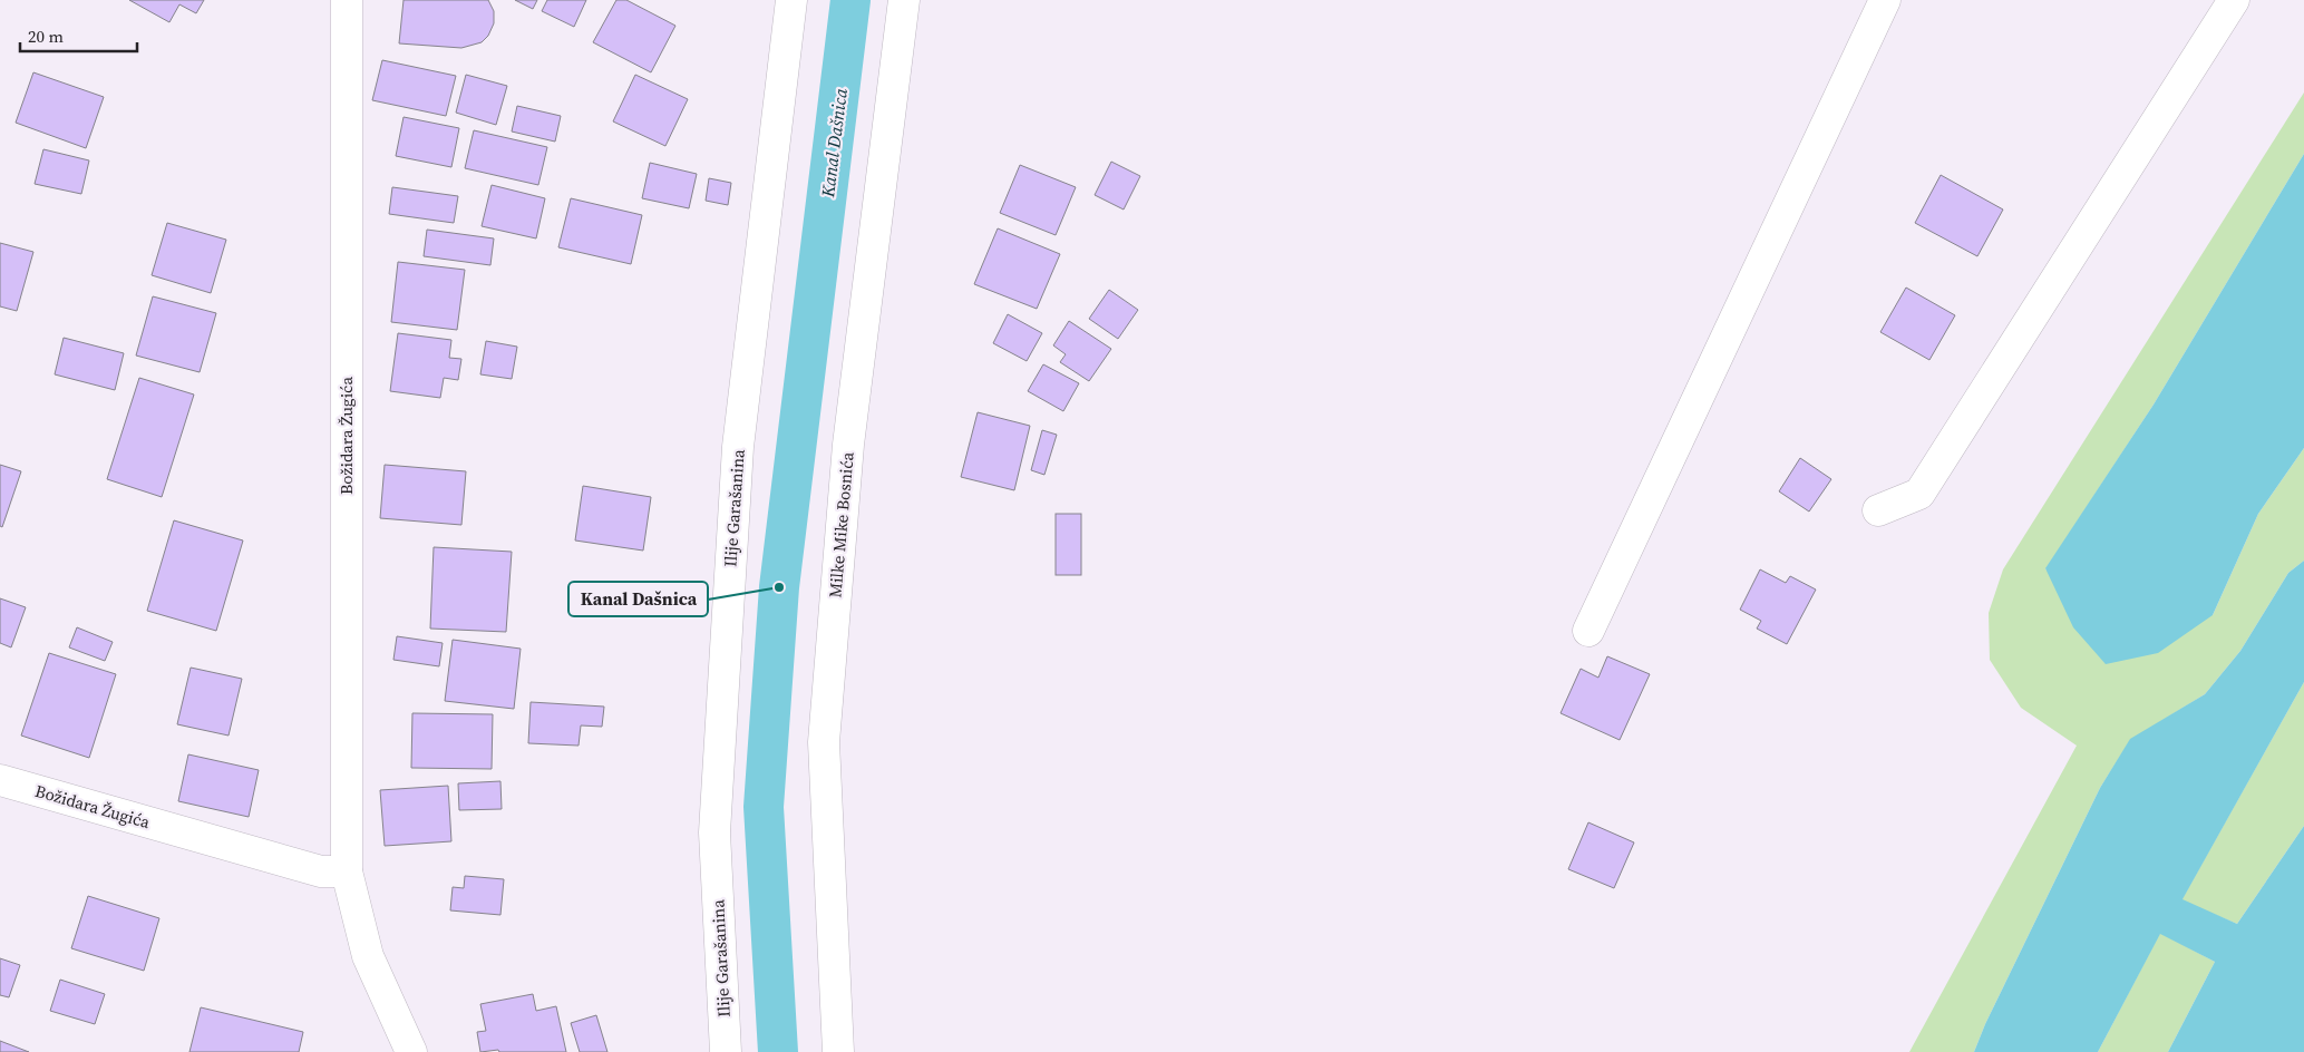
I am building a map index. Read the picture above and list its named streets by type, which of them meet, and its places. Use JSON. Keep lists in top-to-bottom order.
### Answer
{
  "streets": {
    "street": ["Božidara Žugića", "Ilije Garašanina", "Milke Mike Bosnića"]
  },
  "water": ["Kanal Dašnica"],
  "places": ["Kanal Dašnica"],
  "scale_bar": "20 m"
}
